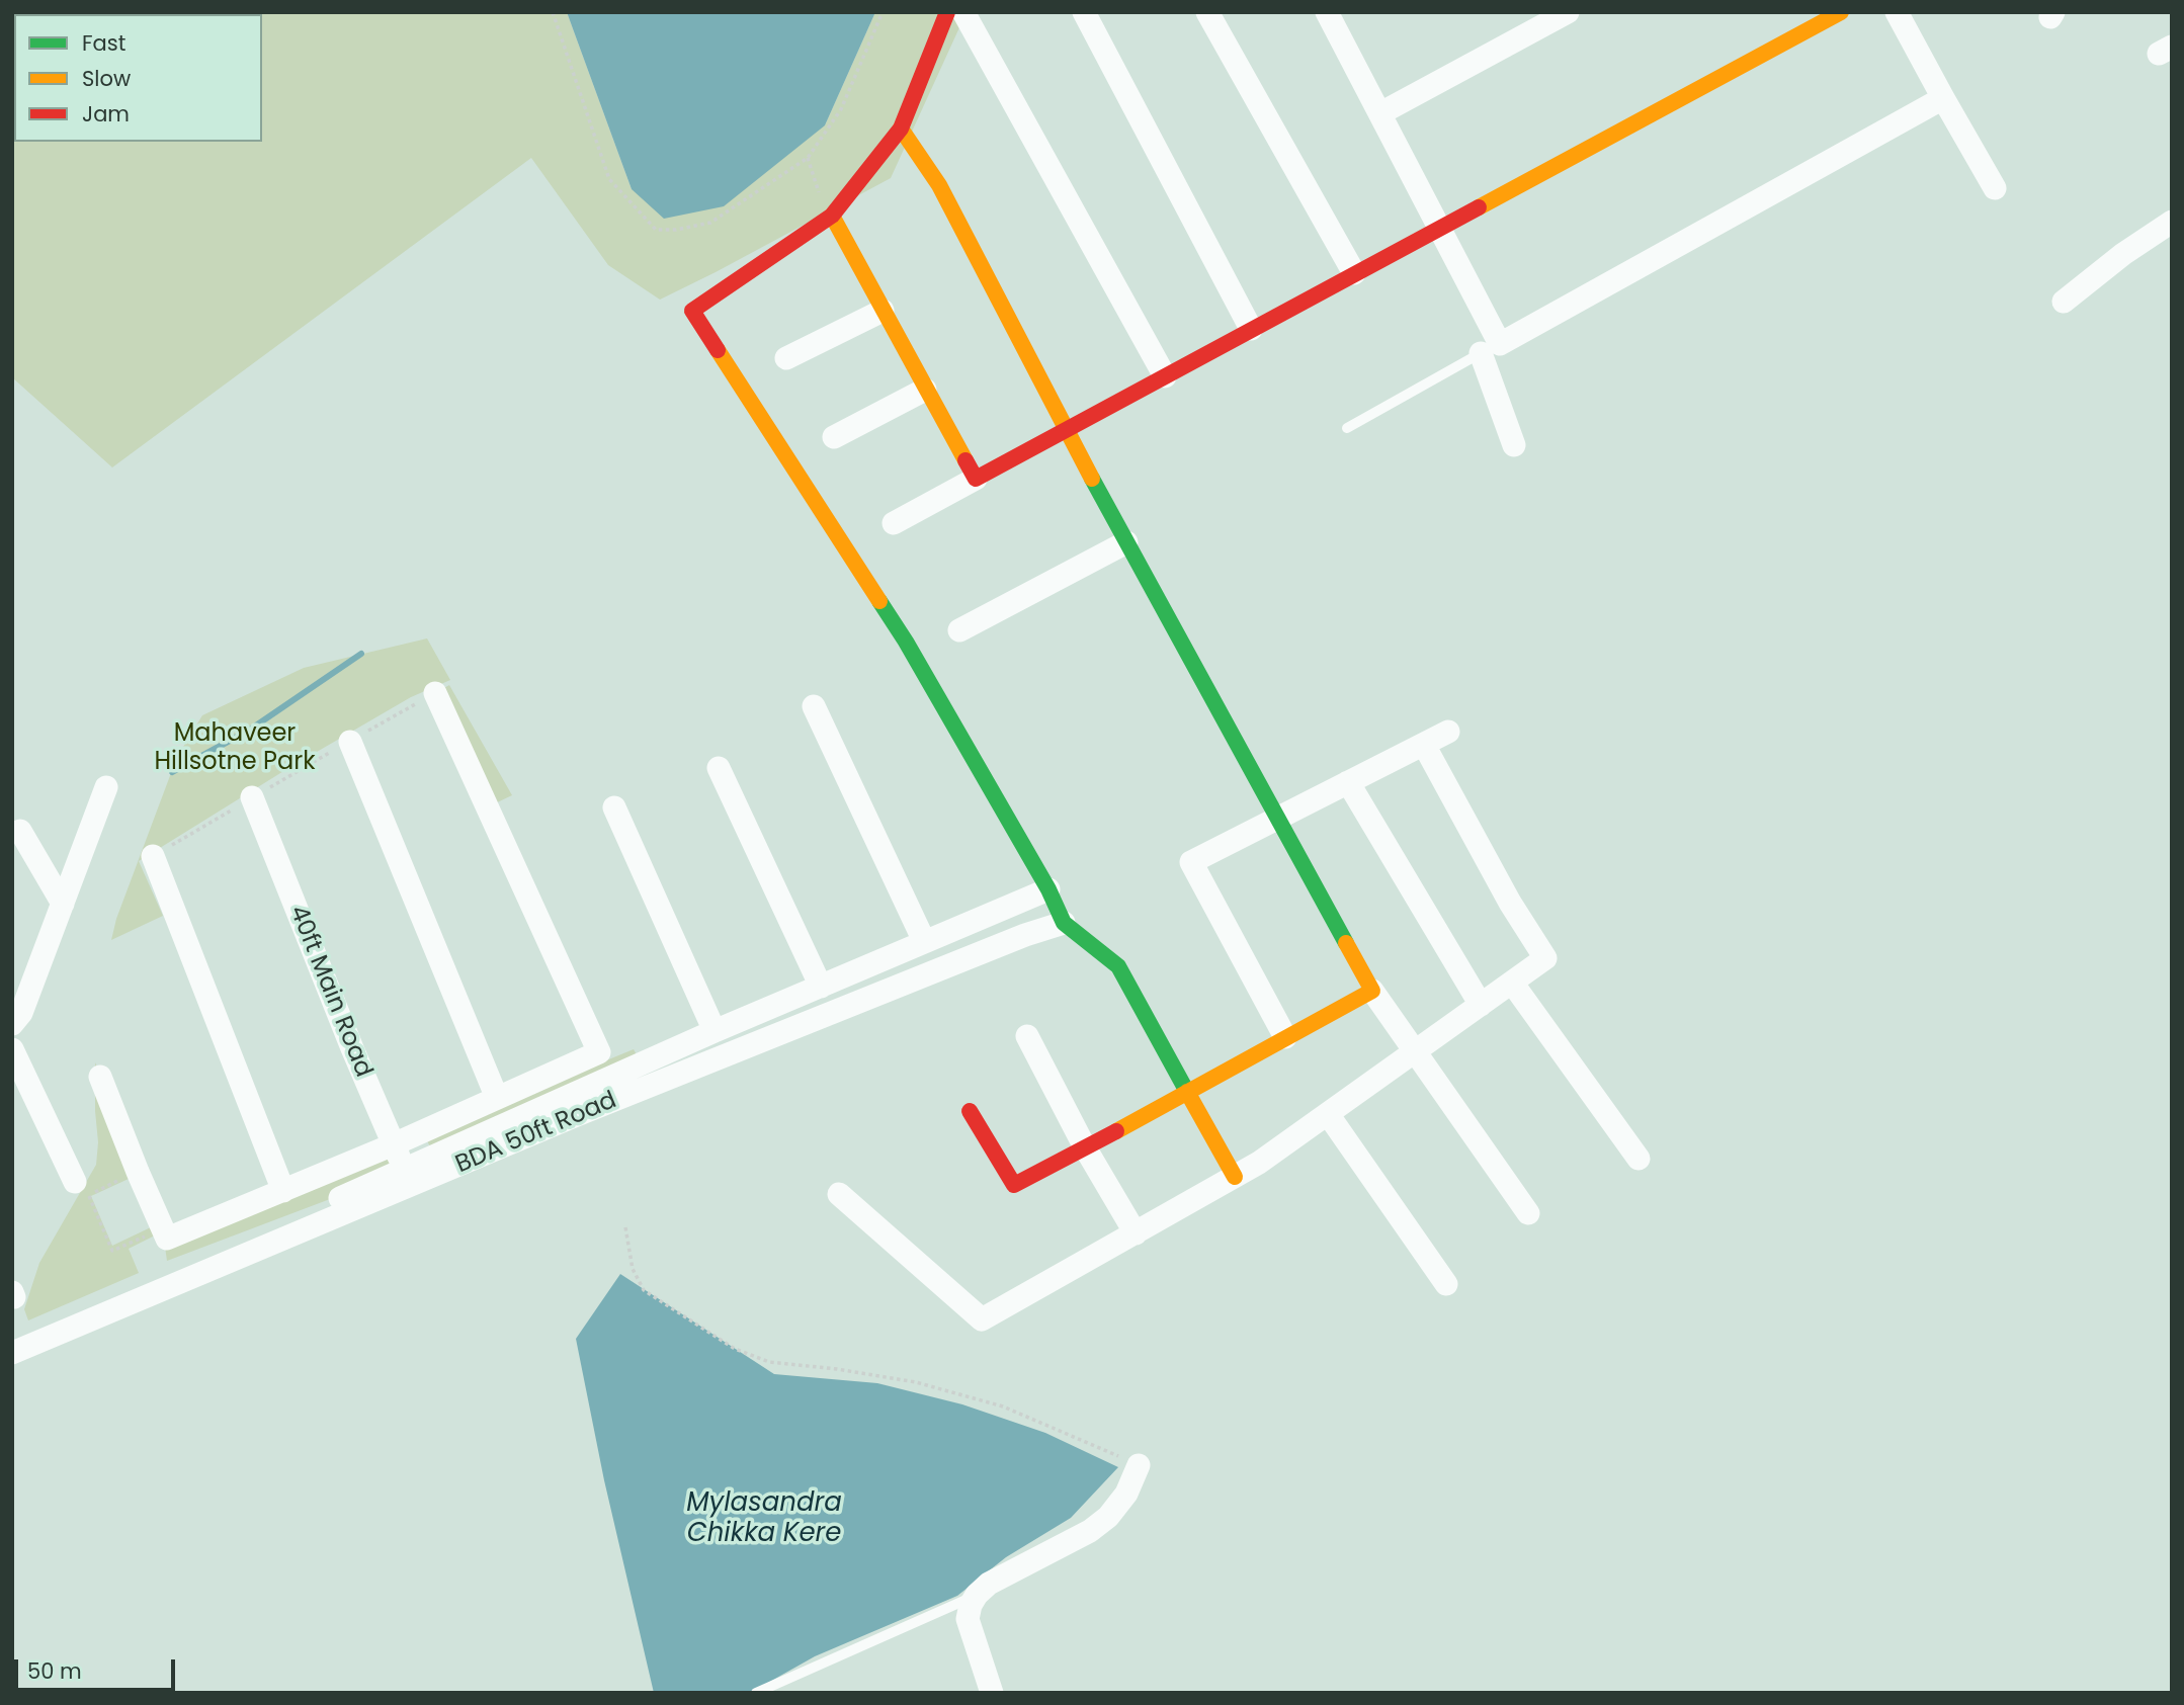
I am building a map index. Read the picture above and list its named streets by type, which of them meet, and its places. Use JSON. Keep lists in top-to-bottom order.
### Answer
{
  "streets": {
    "street": ["40ft Main Road", "BDA 50ft Road"]
  },
  "crossings": [
    ["40ft Main Road", "BDA 50ft Road"]
  ],
  "water": ["Mylasandra Chikka Kere"],
  "parks": ["Mahaveer Hillsotne Park"],
  "legend": ["Fast", "Slow", "Jam"],
  "scale_bar": "50 m"
}
